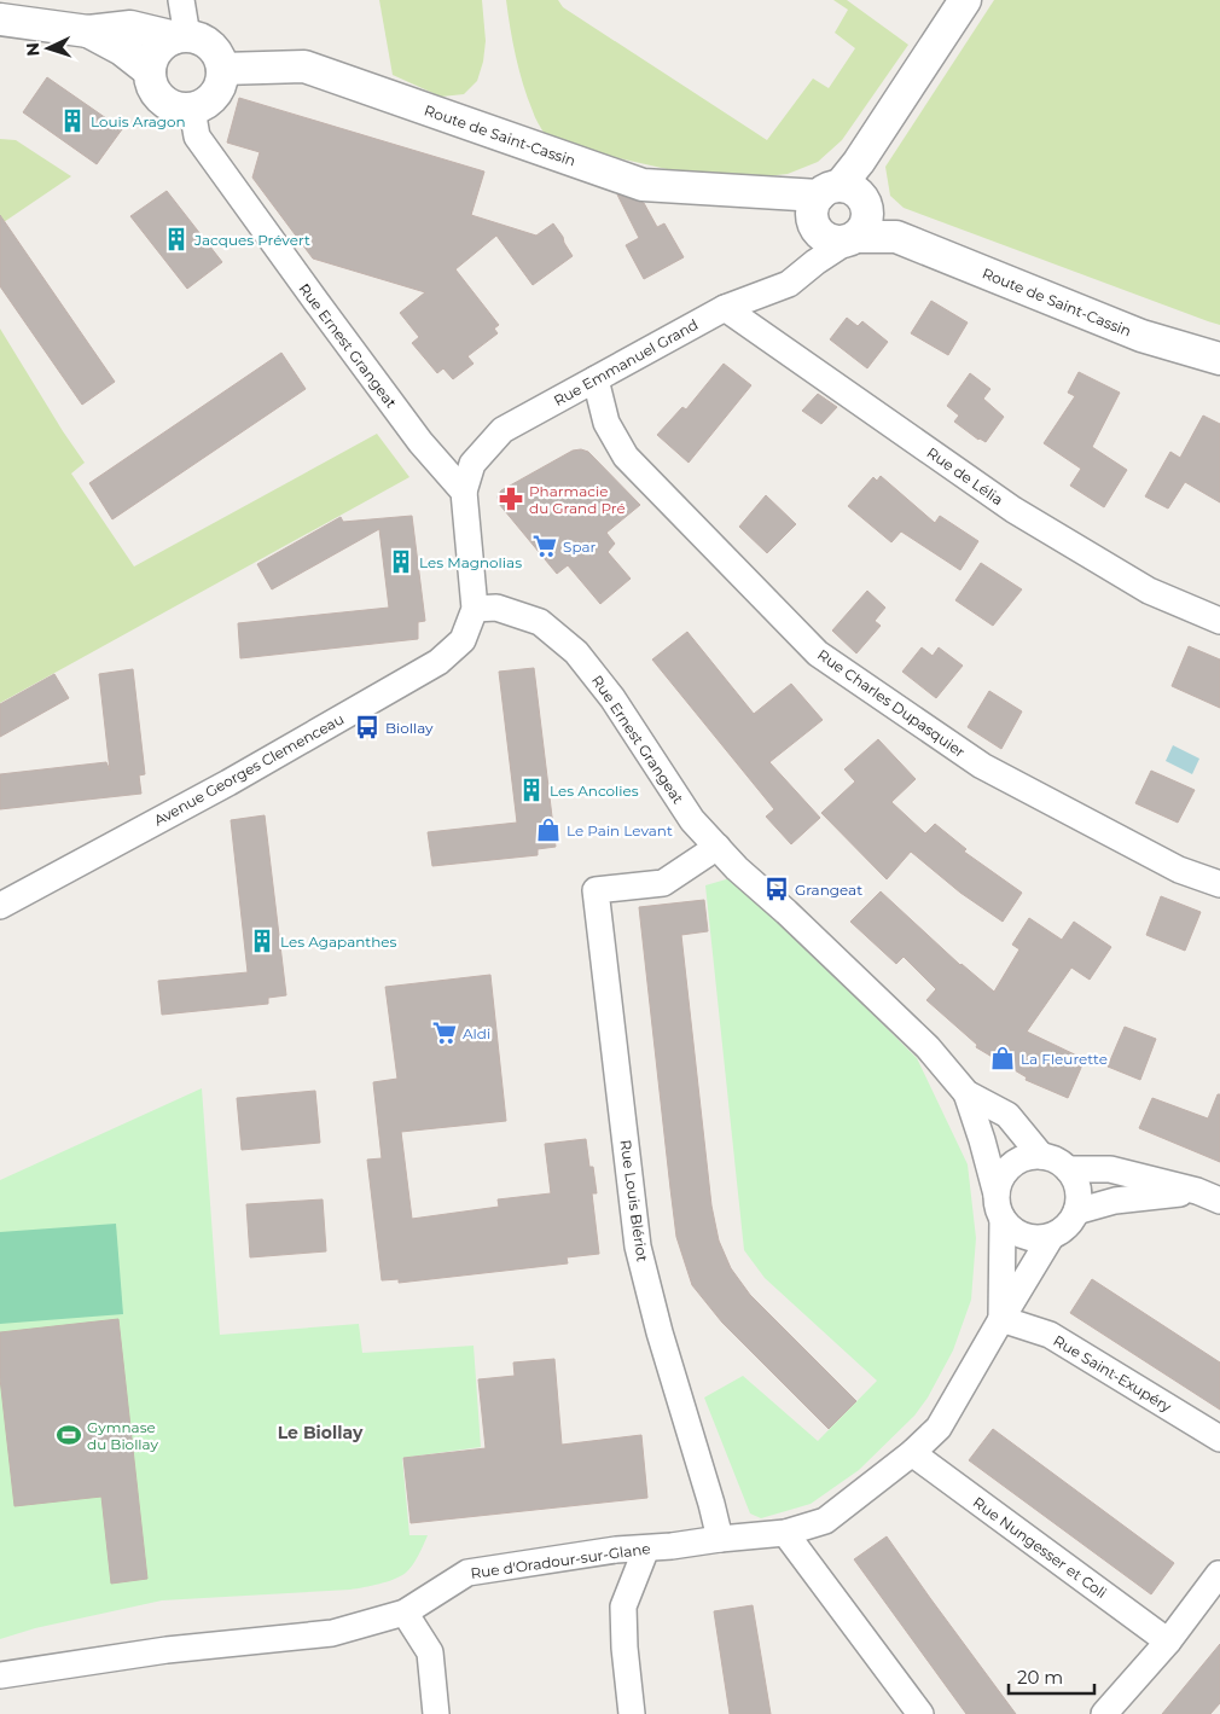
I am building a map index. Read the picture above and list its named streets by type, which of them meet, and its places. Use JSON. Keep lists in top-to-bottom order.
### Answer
{
  "streets": {
    "street": [
      "Route de Saint-Cassin",
      "Rue Ernest Grangeat",
      "Rue Emmanuel Grand",
      "Rue de Lélia",
      "Rue Charles Dupasquier",
      "Avenue Georges Clemenceau",
      "Rue Louis Blériot",
      "Rue Saint-Exupéry",
      "Rue Nungesser et Coli",
      "Rue d'Oradour-sur-Glane"
    ]
  },
  "crossings": [
    ["Route de Saint-Cassin", "Rue Ernest Grangeat"],
    ["Route de Saint-Cassin", "Rue Emmanuel Grand"],
    ["Rue Ernest Grangeat", "Rue Emmanuel Grand"],
    ["Rue Ernest Grangeat", "Avenue Georges Clemenceau"],
    ["Rue Ernest Grangeat", "Rue Louis Blériot"],
    ["Rue Ernest Grangeat", "Rue d'Oradour-sur-Glane"],
    ["Rue Emmanuel Grand", "Rue de Lélia"],
    ["Rue Emmanuel Grand", "Rue Charles Dupasquier"],
    ["Rue Louis Blériot", "Rue d'Oradour-sur-Glane"],
    ["Rue Saint-Exupéry", "Rue d'Oradour-sur-Glane"],
    ["Rue Nungesser et Coli", "Rue d'Oradour-sur-Glane"]
  ],
  "districts": ["Le Biollay"],
  "places": {
    "building": [
      "Louis Aragon",
      "Jacques Prévert",
      "Les Magnolias",
      "Les Ancolies",
      "Les Agapanthes"
    ],
    "pharmacy": ["Pharmacie du Grand Pré"],
    "supermarket": ["Spar", "Aldi"],
    "bus stop": ["Biollay", "Grangeat"],
    "shop": ["Le Pain Levant", "La Fleurette"],
    "sports": ["Gymnase du Biollay"]
  },
  "scale_bar": "20 m",
  "north": "left"
}
